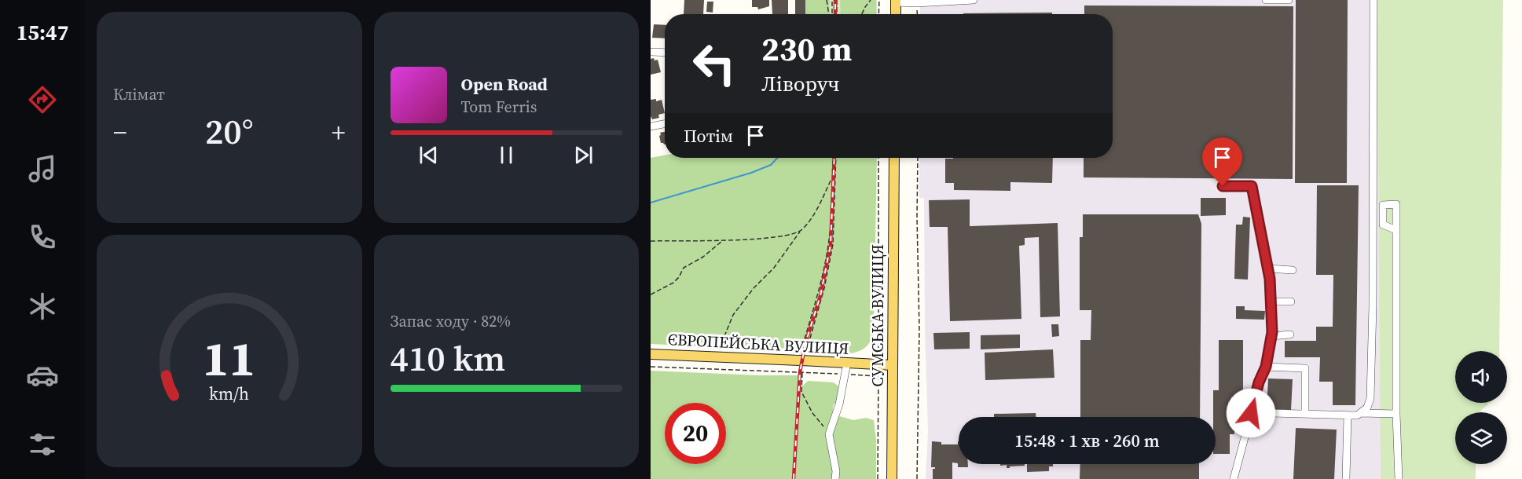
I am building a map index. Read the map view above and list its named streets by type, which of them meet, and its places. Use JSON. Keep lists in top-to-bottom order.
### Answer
{
  "streets": {
    "main road": ["СУМСЬКА ВУЛИЦЯ", "ЄВРОПЕЙСЬКА ВУЛИЦЯ"]
  },
  "crossings": [
    ["СУМСЬКА ВУЛИЦЯ", "ЄВРОПЕЙСЬКА ВУЛИЦЯ"]
  ],
  "page": {
    "tabs": "15:47",
    "tile": [
      "Клімат",
      ["Запас ходу · 82%", "410 km"]
    ],
    "turn": ["230 m", "Ліворуч"],
    "song": ["Open Road", "Tom Ferris"],
    "heat": ["−", "20°", "+"],
    "then": "Потім",
    "limit": "20",
    "trip": "15:48 · 1 хв · 260 m",
    "gauge": ["11", "km/h"]
  }
}
